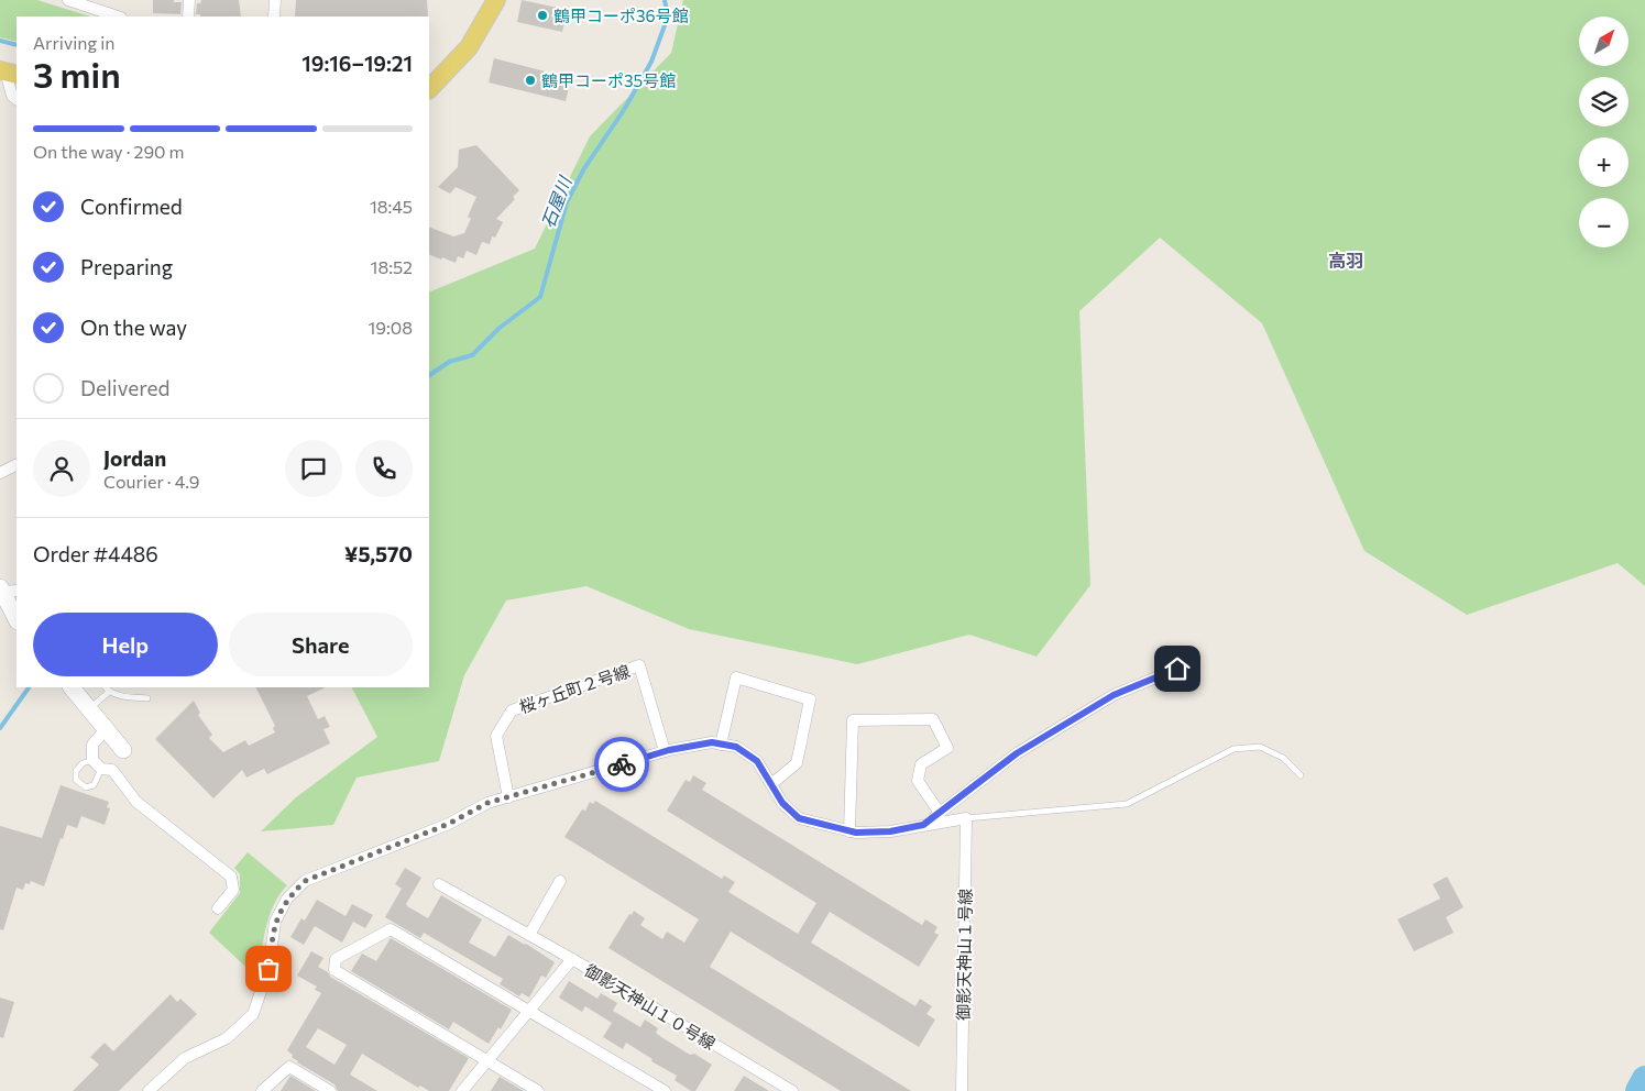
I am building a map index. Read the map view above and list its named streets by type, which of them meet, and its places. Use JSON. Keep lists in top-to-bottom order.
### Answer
{
  "streets": {
    "street": ["桜ヶ丘町２号線", "御影天神山１号線", "御影天神山１０号線"]
  },
  "districts": ["高羽"],
  "water": ["石屋川"],
  "places": ["鶴甲コーポ36号館", "鶴甲コーポ35号館"],
  "north": "top right",
  "page": {
    "map_buttons": ["+", "−"],
    "heading": ["3 min", "Arriving in", "19:16–19:21"],
    "panel": [
      "Jordan",
      "Courier · 4.9",
      "Order #4486",
      "¥5,570"
    ],
    "bar": "On the way · 290 m",
    "list": [
      ["Confirmed", "18:45"],
      ["Preparing", "18:52"],
      ["On the way", "19:08"],
      "Delivered"
    ],
    "buttons": ["Help", "Share"]
  }
}
